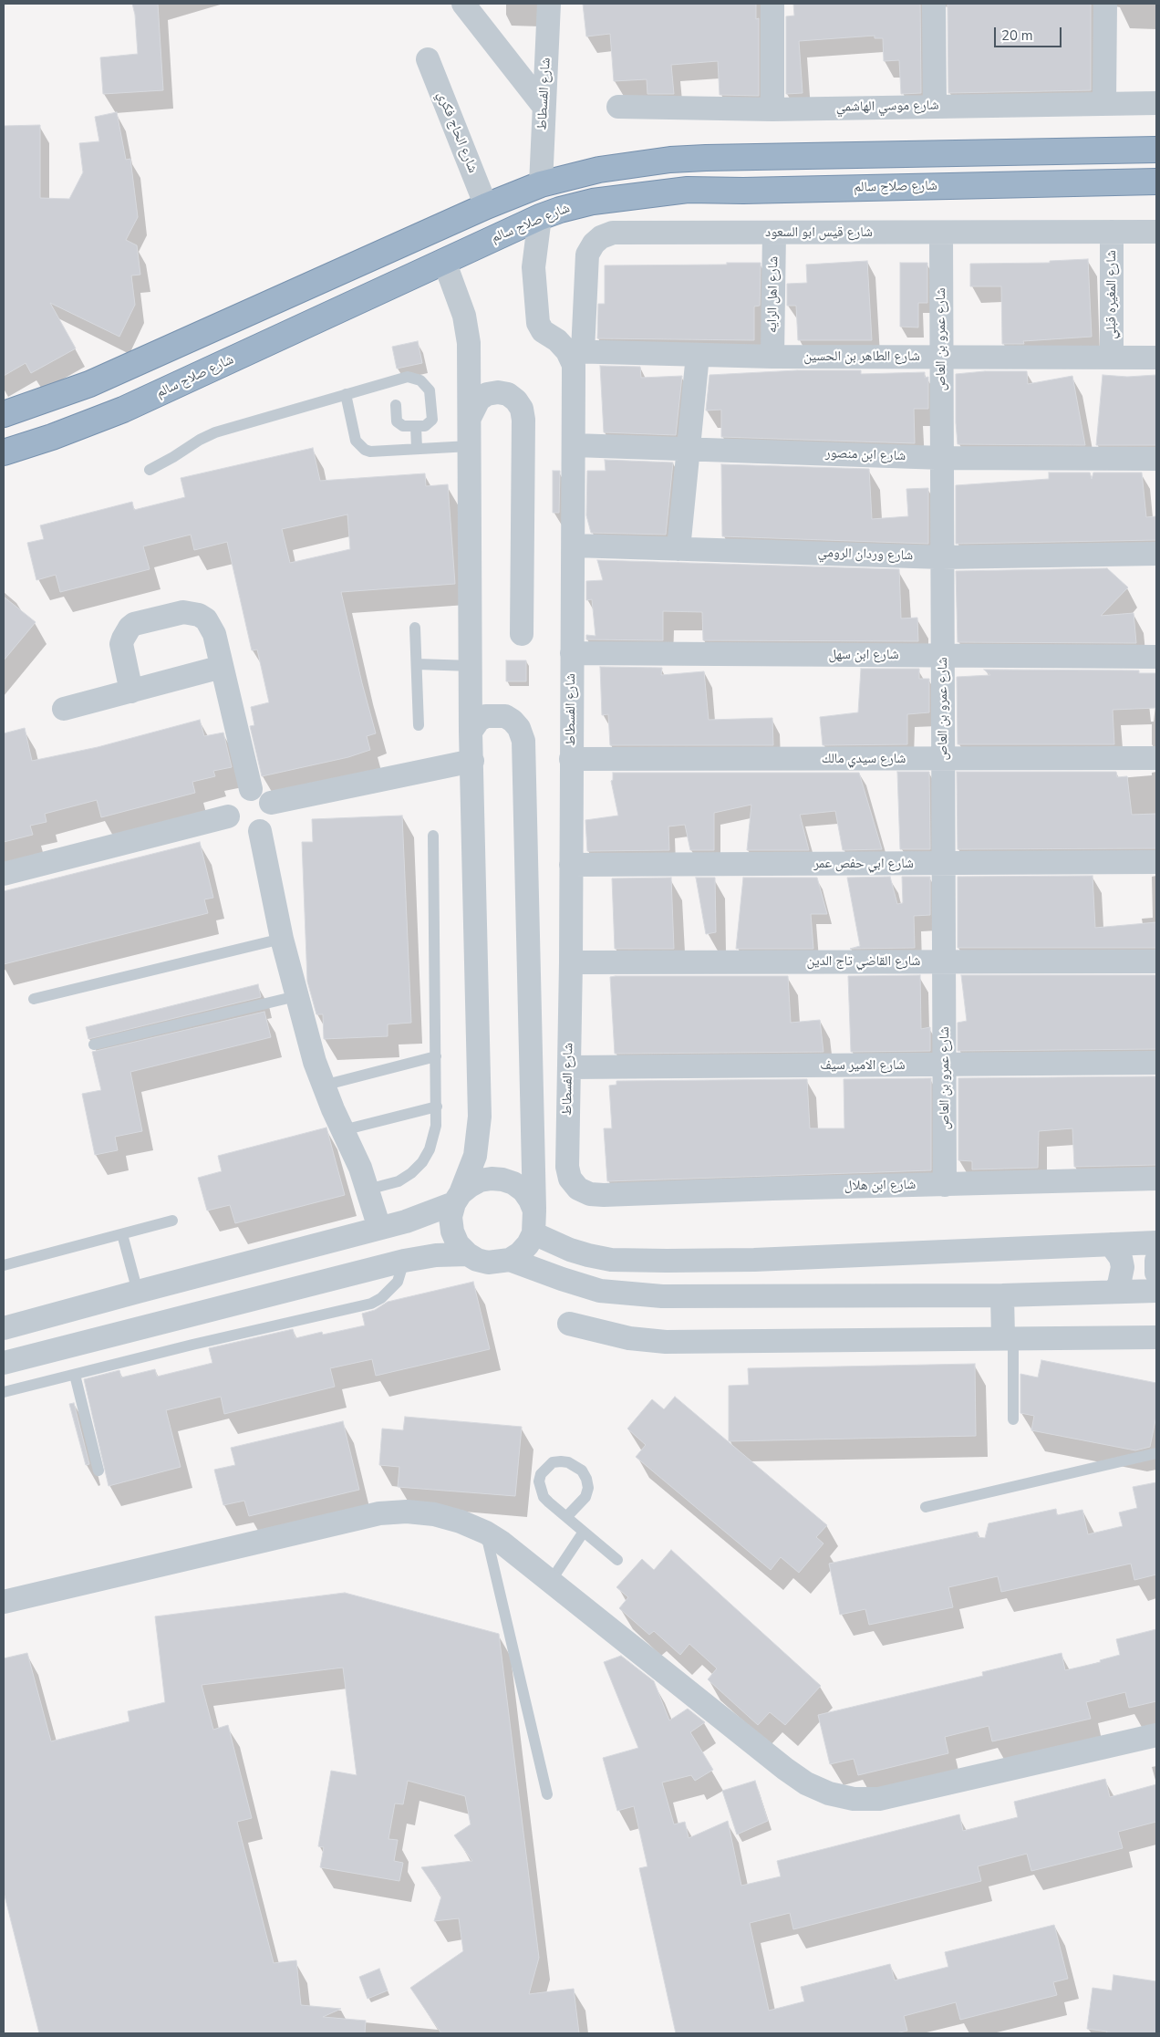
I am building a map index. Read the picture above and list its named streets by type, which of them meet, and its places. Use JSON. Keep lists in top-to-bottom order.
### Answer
{
  "streets": {
    "highway": ["شارع صلاح سالم"],
    "street": [
      "شارع الفسطاط",
      "شارع موسي الهاشمي",
      "شارع الحاج فكري",
      "شارع قيس ابو السعود",
      "شارع اهل الرايه",
      "شارع المغيره قبلي",
      "شارع عمرو بن العاص",
      "شارع الطاهر بن الحسين",
      "شارع ابن منصور",
      "شارع وردان الرومي",
      "شارع ابن سهل",
      "شارع سيدي مالك",
      "شارع ابي حفص عمر",
      "شارع القاضي تاج الدين",
      "شارع الامير سيف",
      "شارع ابن هلال"
    ]
  },
  "crossings": [
    ["شارع الفسطاط", "شارع قيس ابو السعود"],
    ["شارع الفسطاط", "شارع الطاهر بن الحسين"],
    ["شارع الفسطاط", "شارع ابن منصور"],
    ["شارع الفسطاط", "شارع وردان الرومي"],
    ["شارع الفسطاط", "شارع ابن سهل"],
    ["شارع الفسطاط", "شارع سيدي مالك"],
    ["شارع الفسطاط", "شارع ابي حفص عمر"],
    ["شارع الفسطاط", "شارع القاضي تاج الدين"],
    ["شارع الفسطاط", "شارع الامير سيف"],
    ["شارع الفسطاط", "شارع ابن هلال"],
    ["شارع قيس ابو السعود", "شارع اهل الرايه"],
    ["شارع قيس ابو السعود", "شارع المغيره قبلي"],
    ["شارع قيس ابو السعود", "شارع عمرو بن العاص"],
    ["شارع قيس ابو السعود", "شارع الطاهر بن الحسين"],
    ["شارع اهل الرايه", "شارع الطاهر بن الحسين"],
    ["شارع المغيره قبلي", "شارع الطاهر بن الحسين"],
    ["شارع عمرو بن العاص", "شارع الطاهر بن الحسين"],
    ["شارع عمرو بن العاص", "شارع ابن منصور"],
    ["شارع عمرو بن العاص", "شارع وردان الرومي"],
    ["شارع عمرو بن العاص", "شارع ابن سهل"],
    ["شارع عمرو بن العاص", "شارع سيدي مالك"],
    ["شارع عمرو بن العاص", "شارع ابي حفص عمر"],
    ["شارع عمرو بن العاص", "شارع القاضي تاج الدين"],
    ["شارع عمرو بن العاص", "شارع الامير سيف"],
    ["شارع عمرو بن العاص", "شارع ابن هلال"]
  ],
  "scale_bar": "20 m"
}
